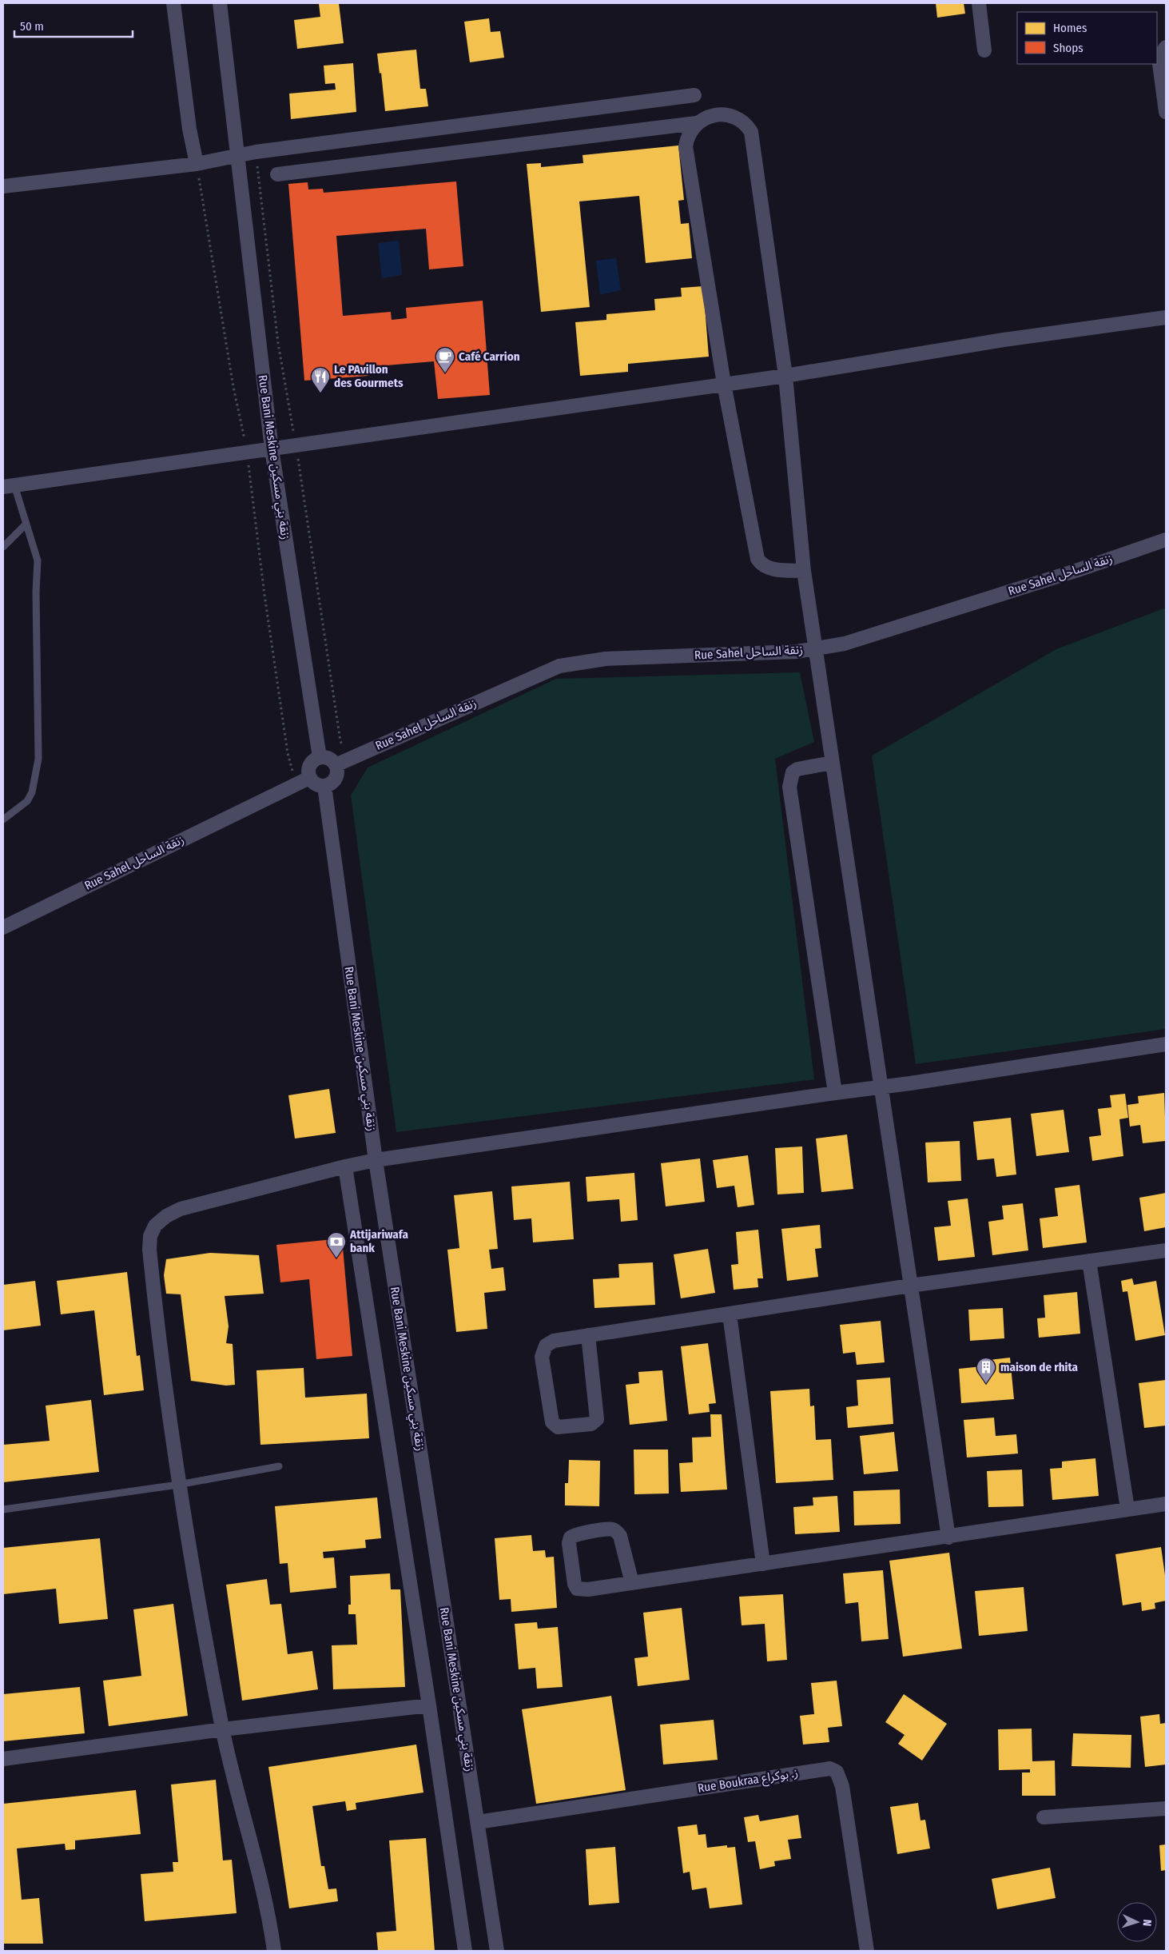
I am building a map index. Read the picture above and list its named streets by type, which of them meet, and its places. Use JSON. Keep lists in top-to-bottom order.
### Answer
{
  "streets": {
    "street": ["Rue Bani Meskine زنقة بني مسكين", "Rue Sahel زنقة الساحل", "Rue Boukraa ز. بوكراع"]
  },
  "crossings": [
    ["Rue Bani Meskine زنقة بني مسكين", "Rue Sahel زنقة الساحل"],
    ["Rue Bani Meskine زنقة بني مسكين", "Rue Boukraa ز. بوكراع"]
  ],
  "places": {
    "cafe": ["Café Carrion"],
    "restaurant": ["Le PAvillon des Gourmets"],
    "bank": ["Attijariwafa bank"],
    "building": ["maison de rhita"]
  },
  "legend": ["Homes", "Shops"],
  "scale_bar": "50 m",
  "north": "right"
}
